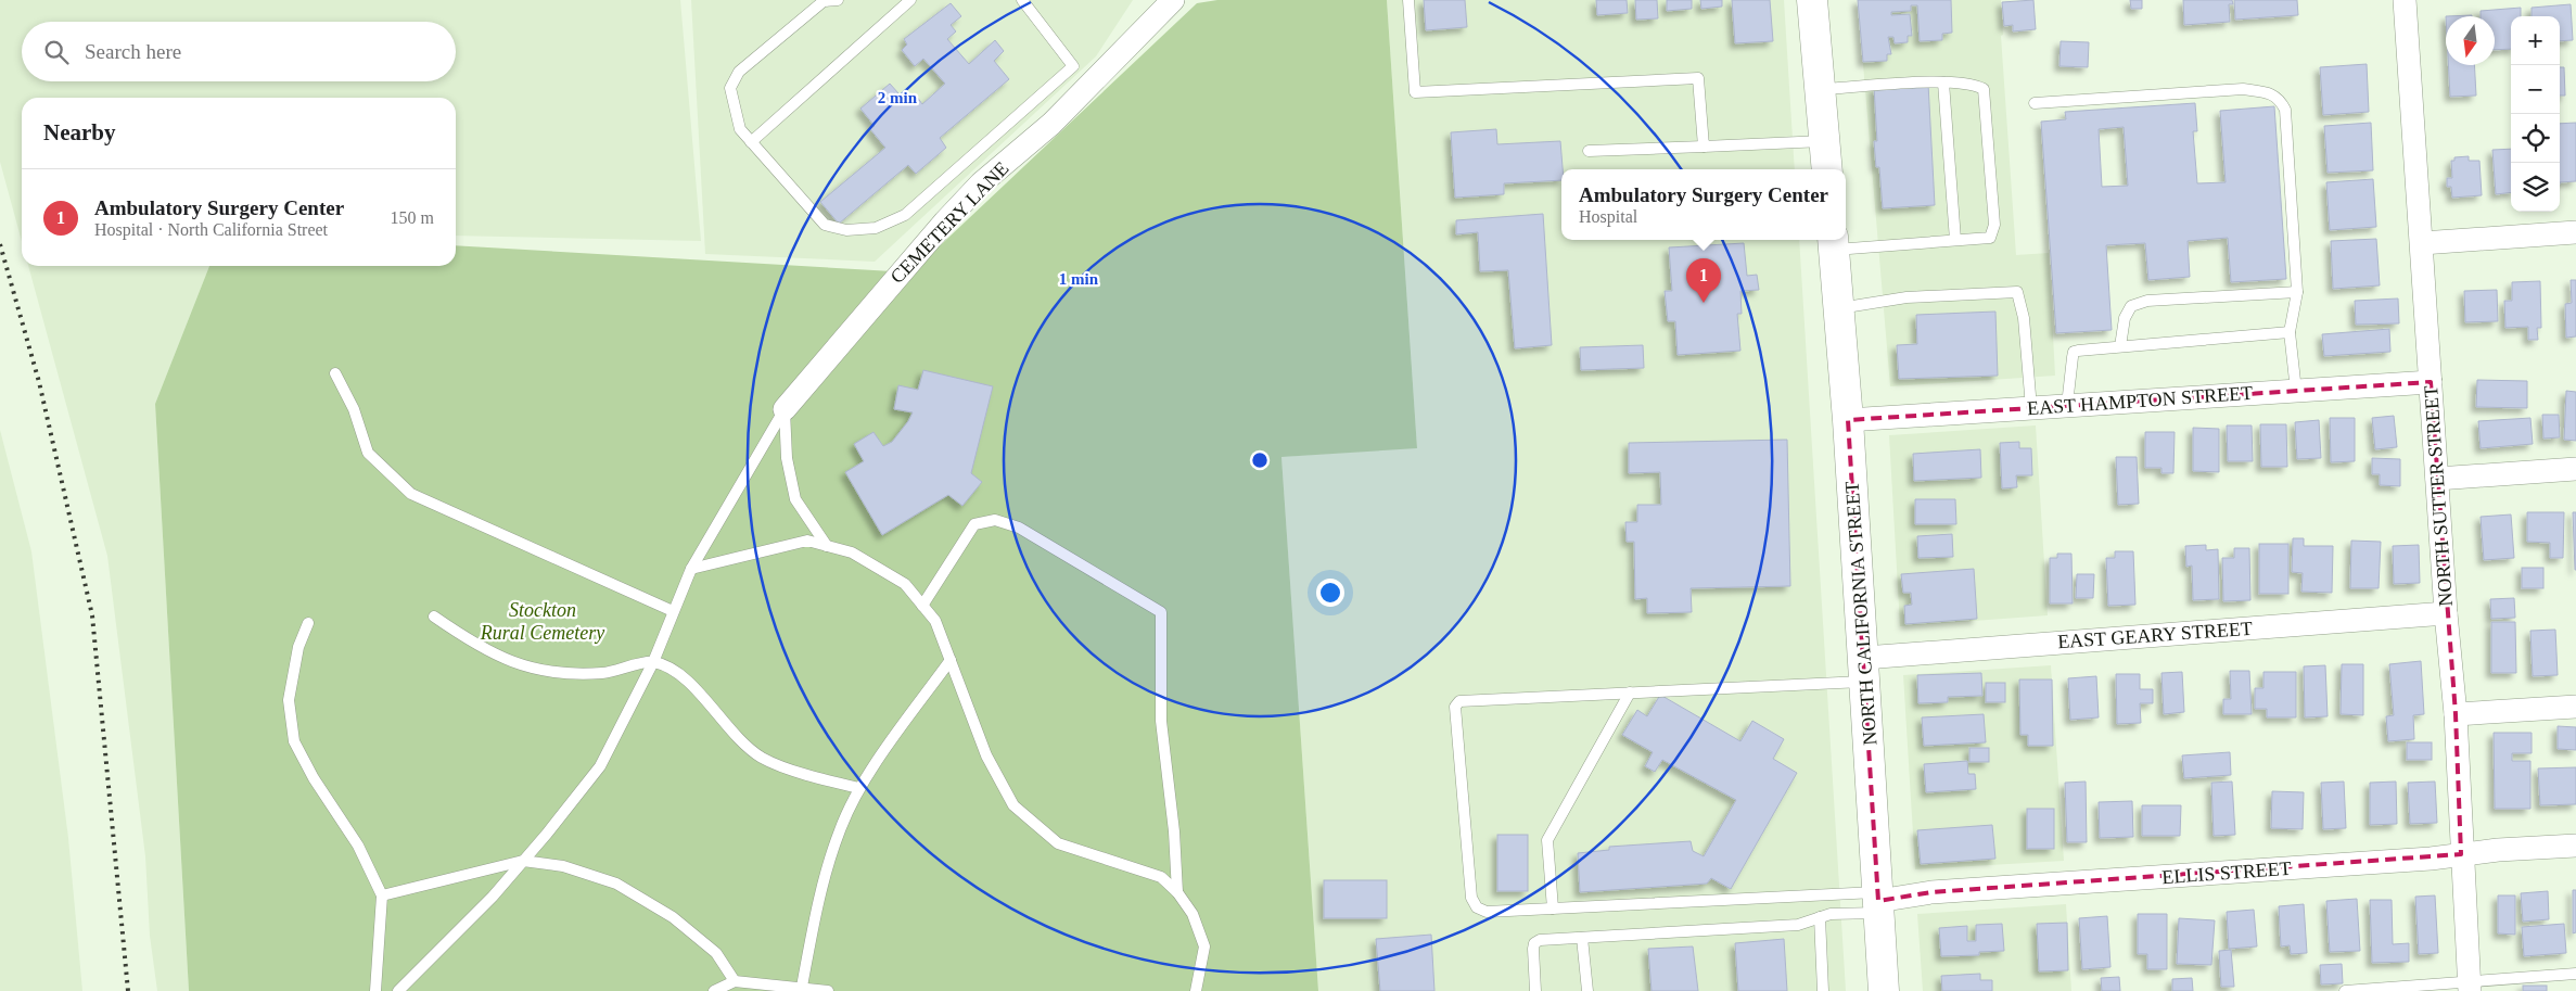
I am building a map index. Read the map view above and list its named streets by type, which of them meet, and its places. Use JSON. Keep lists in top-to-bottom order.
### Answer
{
  "streets": {
    "street": [
      "CEMETERY LANE",
      "EAST HAMPTON STREET",
      "NORTH SUTTER STREET",
      "NORTH CALIFORNIA STREET",
      "EAST GEARY STREET",
      "ELLIS STREET"
    ]
  },
  "crossings": [
    ["EAST HAMPTON STREET", "NORTH SUTTER STREET"],
    ["EAST HAMPTON STREET", "NORTH CALIFORNIA STREET"],
    ["NORTH SUTTER STREET", "EAST GEARY STREET"],
    ["NORTH SUTTER STREET", "ELLIS STREET"],
    ["NORTH CALIFORNIA STREET", "EAST GEARY STREET"],
    ["NORTH CALIFORNIA STREET", "ELLIS STREET"]
  ],
  "parks": ["Stockton Rural Cemetery"],
  "north": "bottom",
  "page": {
    "map_buttons": ["+", "−"],
    "search": "Search here",
    "heading": "Nearby",
    "list": [
      {
        "mark": "1",
        "name": "Ambulatory Surgery Center",
        "note": "Hospital · North California Street",
        "value": "150 m"
      }
    ],
    "popup": ["Ambulatory Surgery Center", "Hospital"],
    "pins": "1"
  },
  "rings": ["2 min", "1 min"]
}
